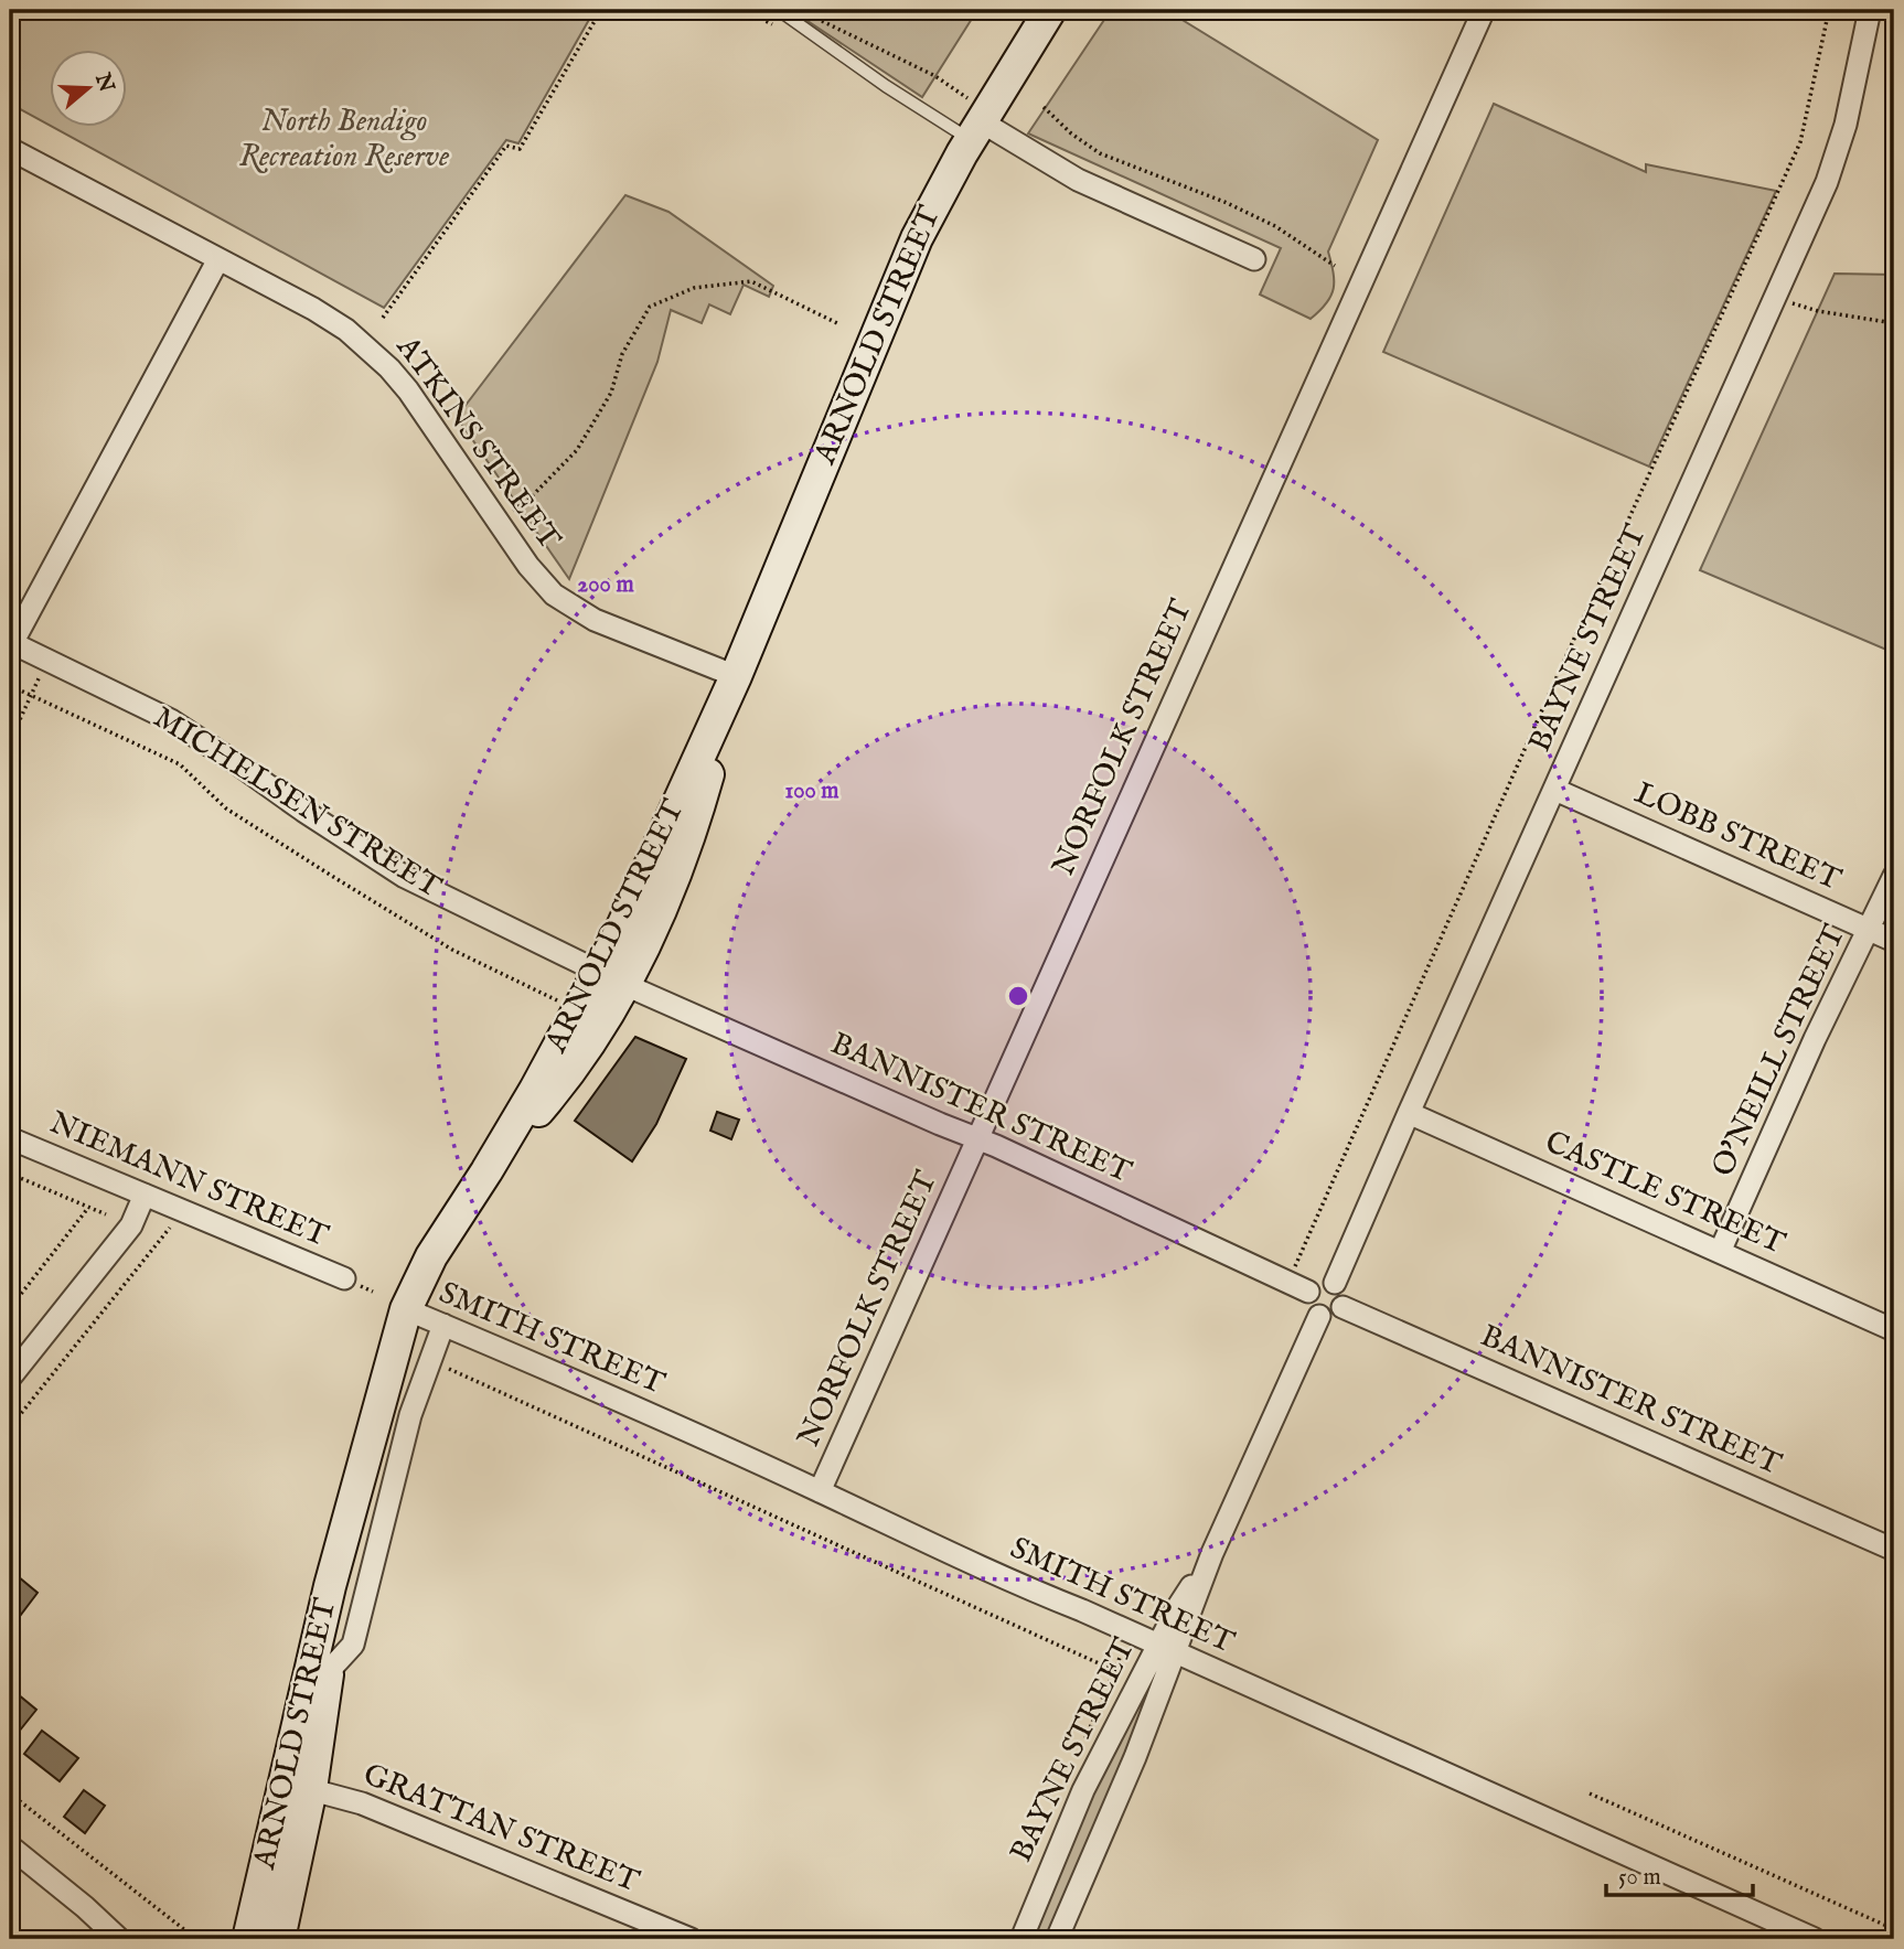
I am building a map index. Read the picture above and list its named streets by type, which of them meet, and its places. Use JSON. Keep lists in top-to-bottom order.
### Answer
{
  "streets": {
    "main road": ["ARNOLD STREET"],
    "street": [
      "ATKINS STREET",
      "BAYNE STREET",
      "NORFOLK STREET",
      "MICHELSEN STREET",
      "LOBB STREET",
      "O'NEILL STREET",
      "BANNISTER STREET",
      "NIEMANN STREET",
      "CASTLE STREET",
      "SMITH STREET",
      "GRATTAN STREET"
    ]
  },
  "crossings": [
    ["ARNOLD STREET", "ATKINS STREET"],
    ["ARNOLD STREET", "MICHELSEN STREET"],
    ["ARNOLD STREET", "BANNISTER STREET"],
    ["ARNOLD STREET", "SMITH STREET"],
    ["ARNOLD STREET", "GRATTAN STREET"],
    ["BAYNE STREET", "LOBB STREET"],
    ["BAYNE STREET", "BANNISTER STREET"],
    ["BAYNE STREET", "CASTLE STREET"],
    ["BAYNE STREET", "SMITH STREET"],
    ["NORFOLK STREET", "BANNISTER STREET"],
    ["NORFOLK STREET", "SMITH STREET"],
    ["MICHELSEN STREET", "BANNISTER STREET"],
    ["LOBB STREET", "O'NEILL STREET"],
    ["O'NEILL STREET", "CASTLE STREET"]
  ],
  "parks": ["North Bendigo Recreation Reserve"],
  "scale_bar": "50 m",
  "north": "right",
  "rings": ["200 m", "100 m"]
}
